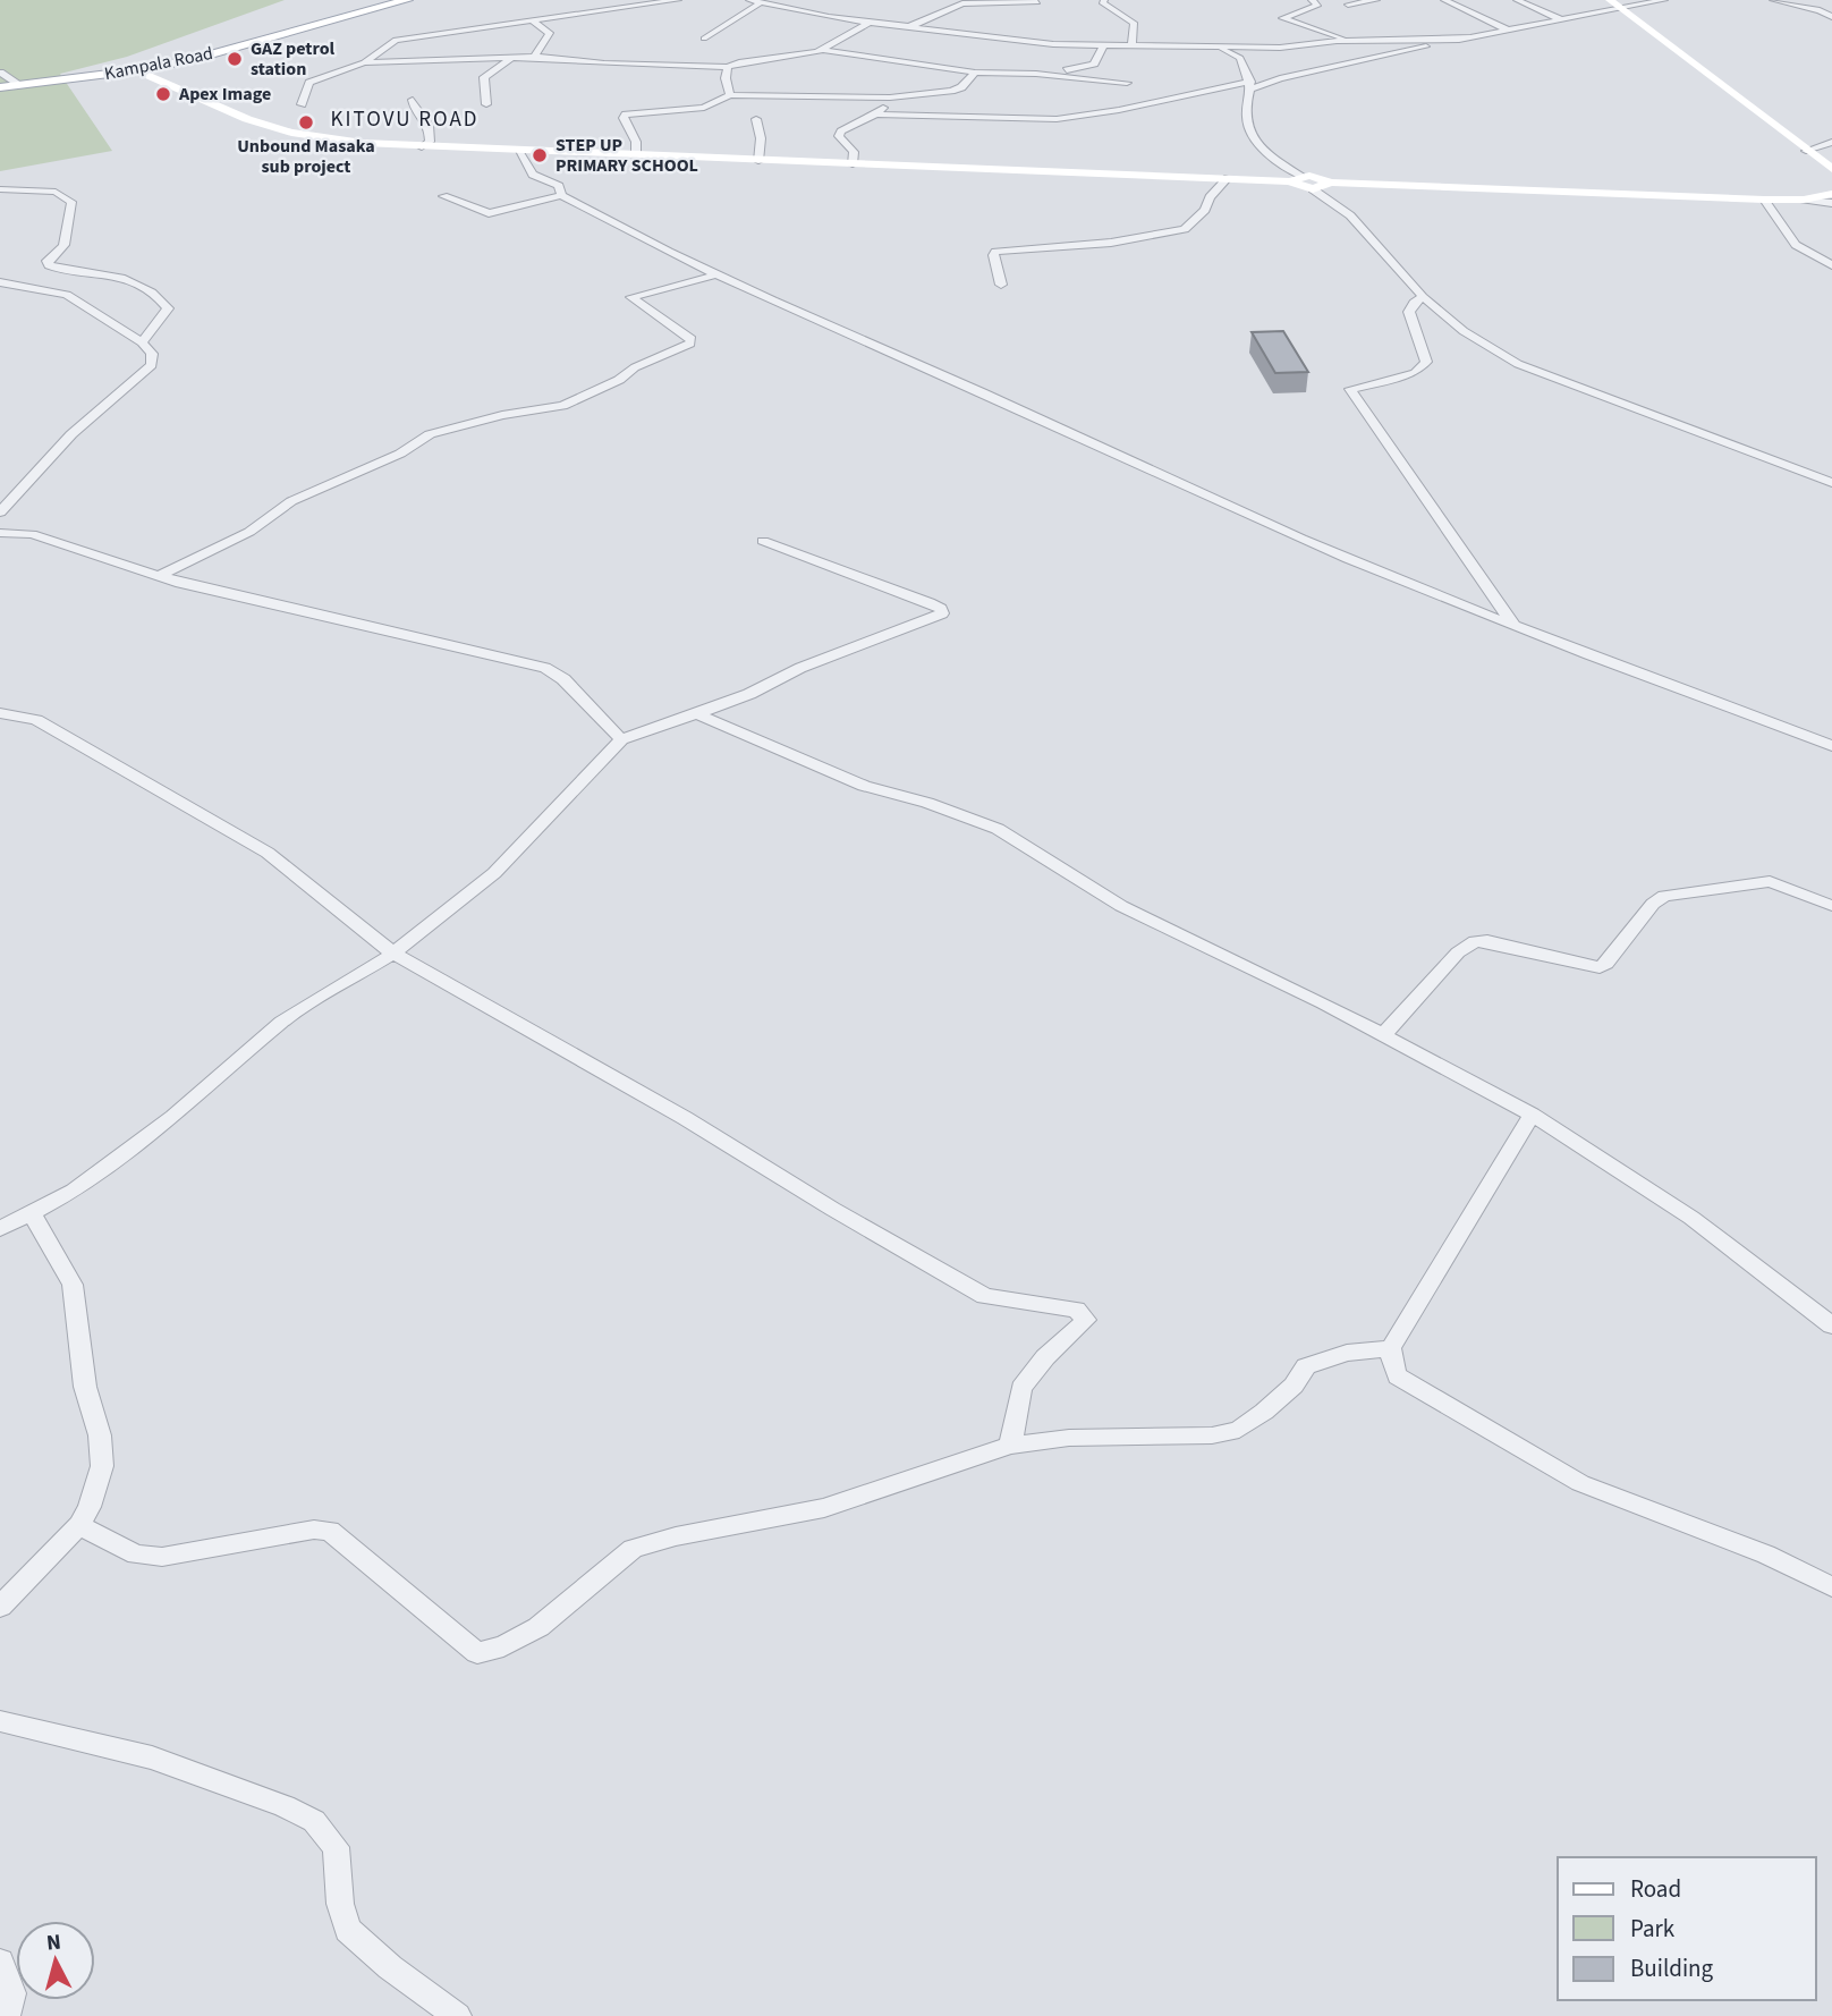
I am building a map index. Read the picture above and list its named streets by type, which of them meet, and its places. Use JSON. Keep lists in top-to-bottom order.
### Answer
{
  "streets": {
    "main road": ["Kampala Road"]
  },
  "districts": ["KITOVU ROAD"],
  "places": [
    "GAZ petrol station",
    "Apex Image",
    "Unbound Masaka sub project",
    "STEP UP PRIMARY SCHOOL"
  ],
  "legend": ["Road", "Park", "Building"],
  "north": "top"
}
